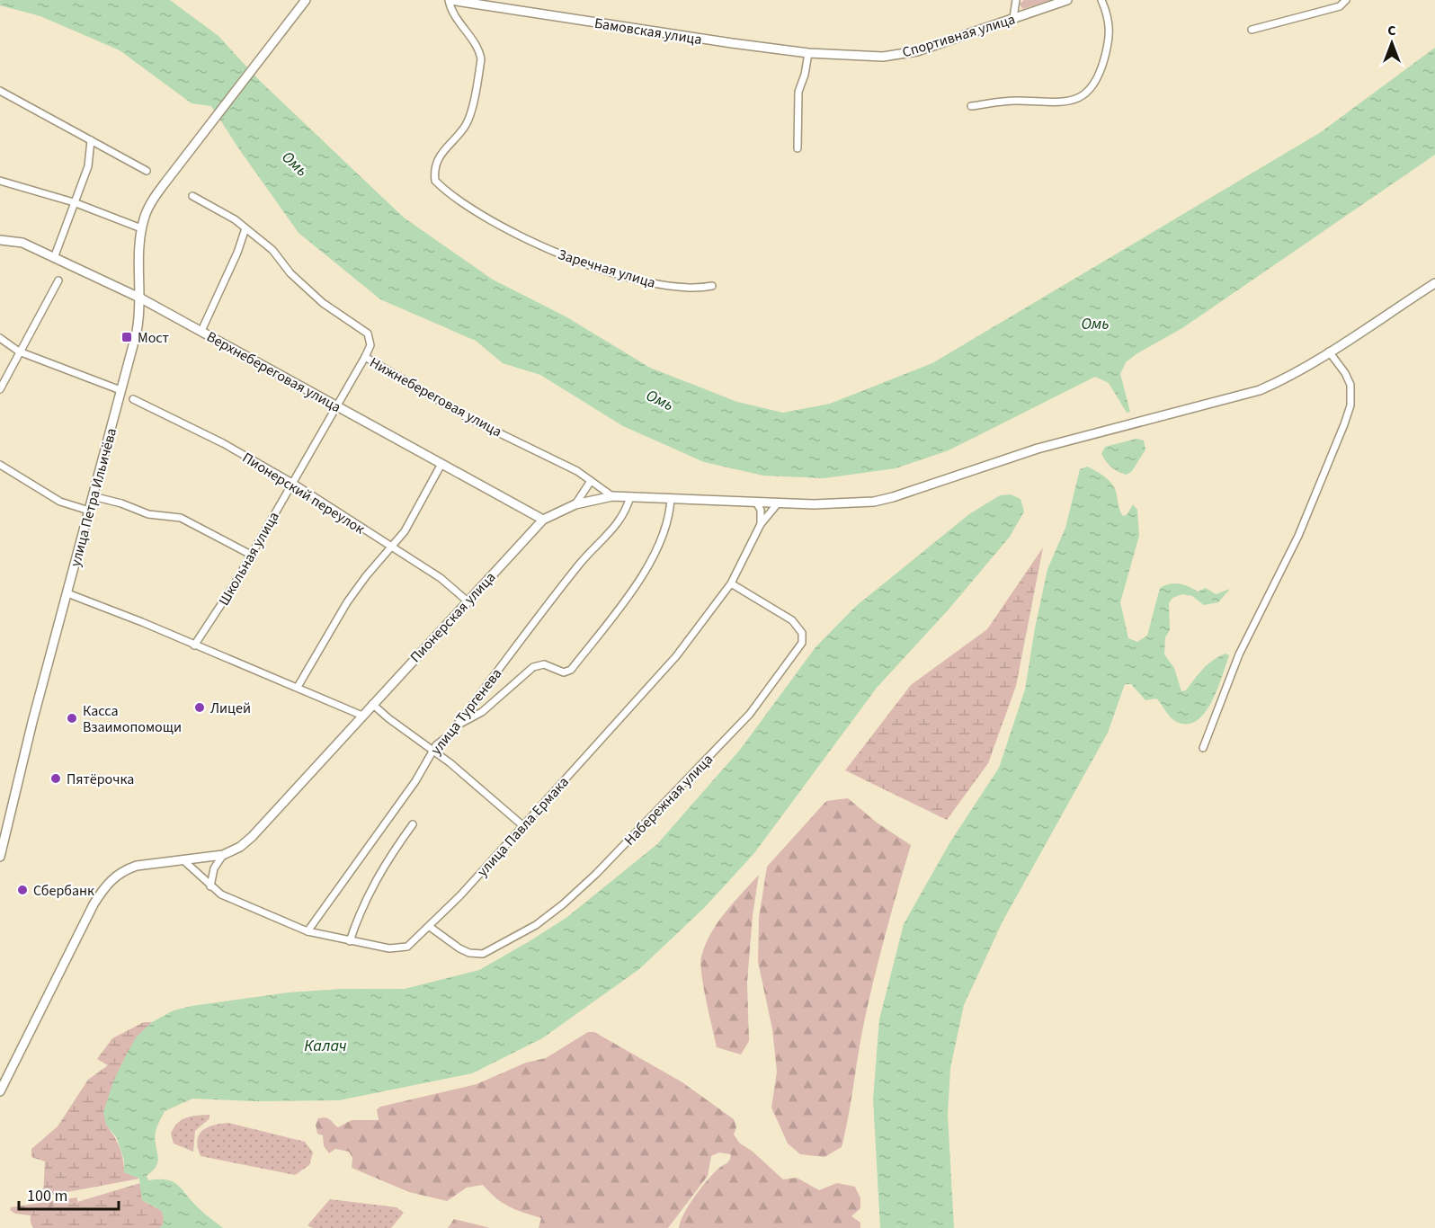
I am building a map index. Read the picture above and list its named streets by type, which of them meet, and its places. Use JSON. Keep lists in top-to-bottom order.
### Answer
{
  "streets": {
    "street": [
      "Бамовская улица",
      "Спортивная улица",
      "Заречная улица",
      "Верхнебереговая улица",
      "Нижнебереговая улица",
      "Пионерский переулок",
      "улица Петра Ильичёва",
      "Школьная улица",
      "Пионерская улица",
      "улица Тургенева",
      "Набережная улица",
      "улица Павла Ермака"
    ]
  },
  "crossings": [
    ["Бамовская улица", "Спортивная улица"],
    ["Бамовская улица", "Заречная улица"],
    ["Верхнебереговая улица", "улица Петра Ильичёва"],
    ["Верхнебереговая улица", "Школьная улица"],
    ["Верхнебереговая улица", "Пионерская улица"],
    ["Нижнебереговая улица", "Школьная улица"],
    ["Нижнебереговая улица", "Пионерская улица"],
    ["Пионерский переулок", "Школьная улица"],
    ["Пионерский переулок", "Пионерская улица"],
    ["Пионерская улица", "улица Тургенева"],
    ["Пионерская улица", "улица Павла Ермака"],
    ["улица Тургенева", "улица Павла Ермака"],
    ["Набережная улица", "улица Павла Ермака"]
  ],
  "water": ["Омь", "Калач"],
  "places": {
    "transit": ["Мост"],
    "other": [
      "Лицей",
      "Касса Взаимопомощи",
      "Пятёрочка",
      "Сбербанк"
    ]
  },
  "scale_bar": "100 m",
  "north": "top"
}
